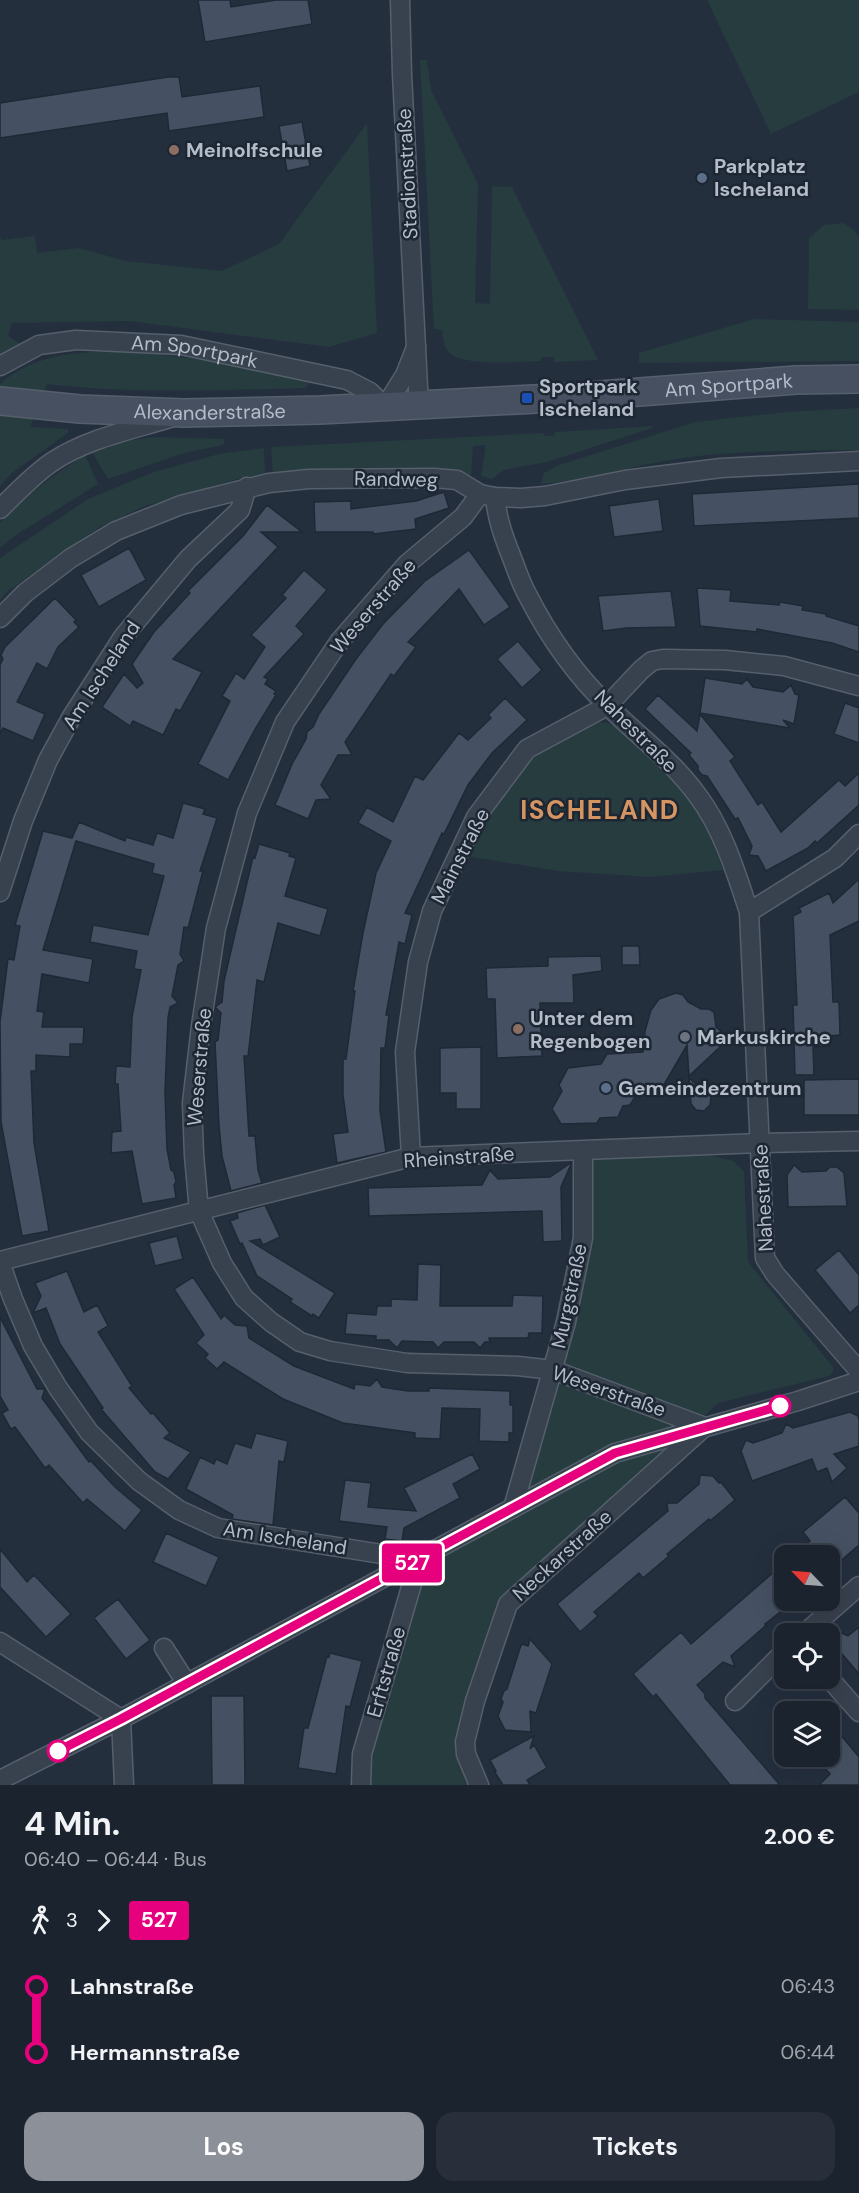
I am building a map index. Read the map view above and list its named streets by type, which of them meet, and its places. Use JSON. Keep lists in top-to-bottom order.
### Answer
{
  "streets": {
    "main road": ["Am Sportpark", "Alexanderstraße"],
    "street": [
      "Stadionstraße",
      "Randweg",
      "Weserstraße",
      "Am Ischeland",
      "Nahestraße",
      "Mainstraße",
      "Rheinstraße",
      "Murgstraße",
      "Neckarstraße",
      "Erftstraße"
    ]
  },
  "crossings": [
    ["Stadionstraße", "Am Sportpark"],
    ["Stadionstraße", "Alexanderstraße"],
    ["Am Sportpark", "Alexanderstraße"],
    ["Randweg", "Weserstraße"],
    ["Randweg", "Am Ischeland"],
    ["Randweg", "Nahestraße"],
    ["Weserstraße", "Nahestraße"],
    ["Weserstraße", "Rheinstraße"],
    ["Weserstraße", "Murgstraße"],
    ["Weserstraße", "Neckarstraße"],
    ["Am Ischeland", "Rheinstraße"],
    ["Am Ischeland", "Erftstraße"],
    ["Nahestraße", "Mainstraße"],
    ["Nahestraße", "Rheinstraße"],
    ["Mainstraße", "Rheinstraße"],
    ["Rheinstraße", "Murgstraße"]
  ],
  "districts": ["ISCHELAND"],
  "places": {
    "other": [
      "Meinolfschule",
      "Parkplatz Ischeland",
      "Unter dem Regenbogen",
      "Markuskirche",
      "Gemeindezentrum"
    ],
    "transit": ["Sportpark Ischeland"]
  },
  "lines": ["bus line 527"],
  "north": "top left",
  "page": {
    "on_map": "527",
    "heading": ["4 Min.", "06:40 – 06:44 · Bus", "2.00 €"],
    "legs": ["3", "527"],
    "list": [
      {
        "name": "Lahnstraße",
        "value": "06:43"
      },
      {
        "name": "Hermannstraße",
        "value": "06:44"
      }
    ],
    "buttons": ["Los", "Tickets"]
  }
}
